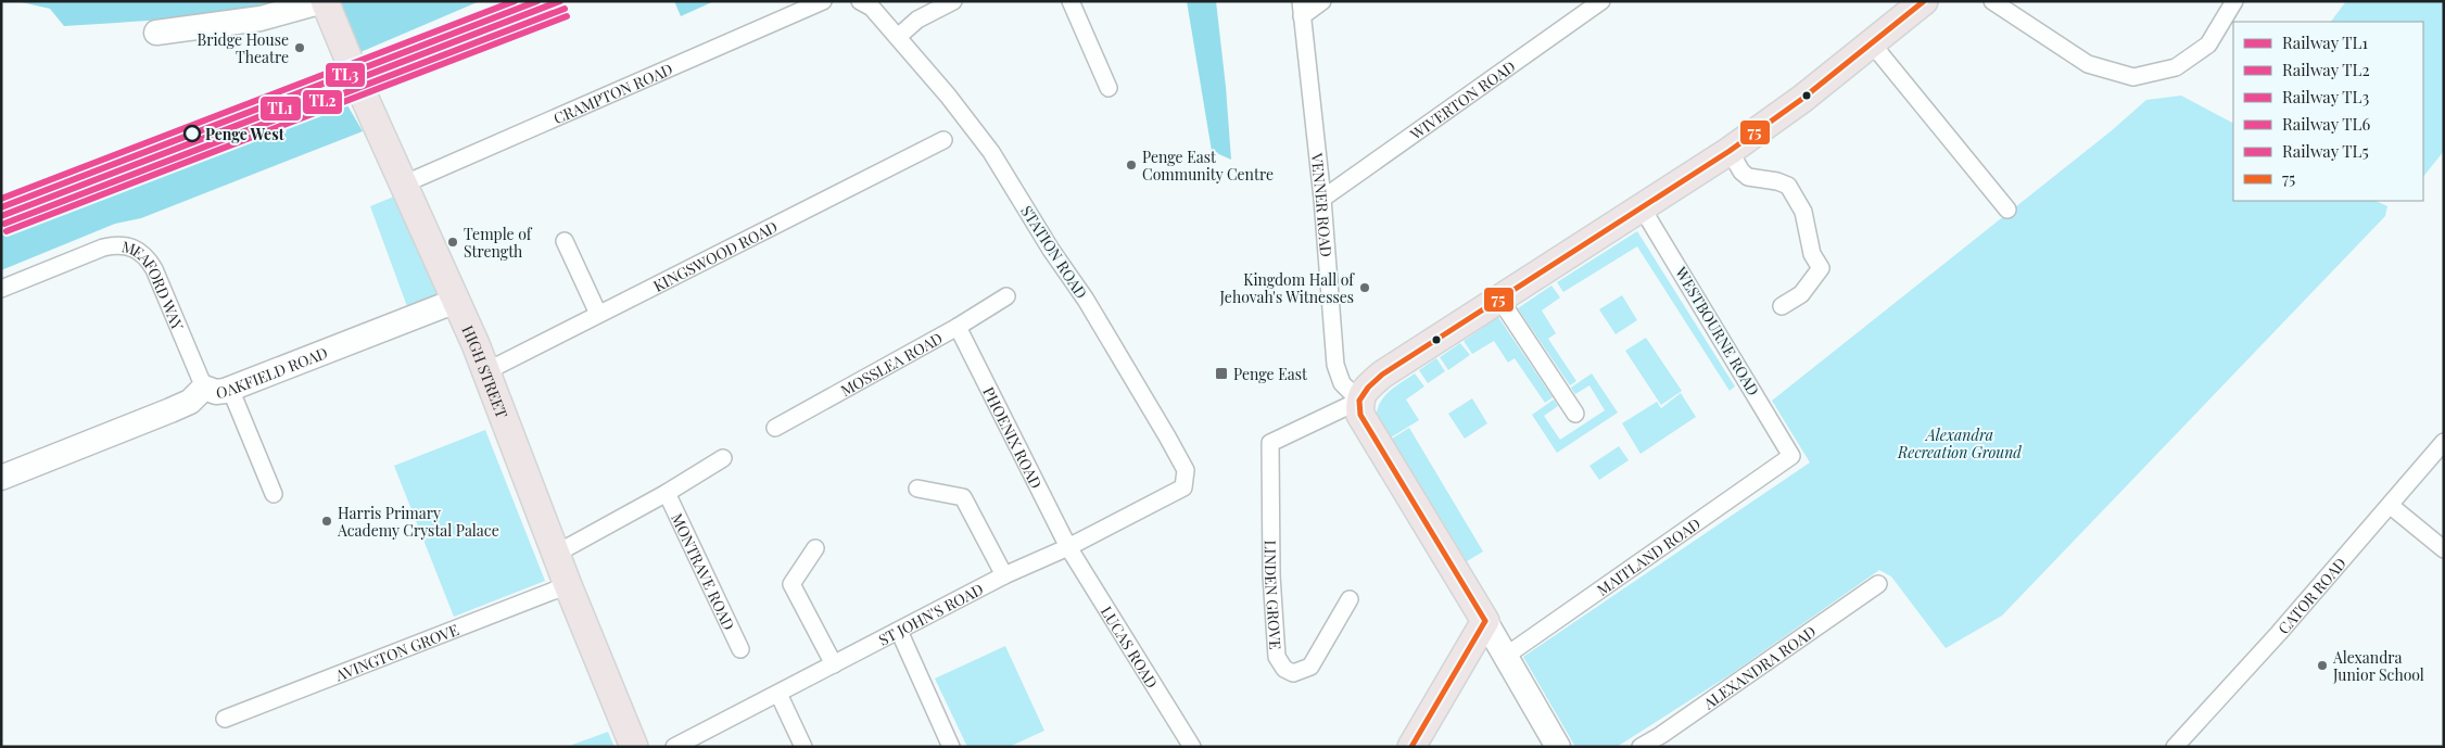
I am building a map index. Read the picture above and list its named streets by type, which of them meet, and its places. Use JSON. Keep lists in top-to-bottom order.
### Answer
{
  "streets": {
    "main road": ["HIGH STREET"],
    "street": [
      "CRAMPTON ROAD",
      "WIVERTON ROAD",
      "VENNER ROAD",
      "STATION ROAD",
      "KINGSWOOD ROAD",
      "MEAFORD WAY",
      "WESTBOURNE ROAD",
      "MOSSLEA ROAD",
      "OAKFIELD ROAD",
      "PHOENIX ROAD",
      "MAITLAND ROAD",
      "MONTRAVE ROAD",
      "LINDEN GROVE",
      "CATOR ROAD",
      "ST JOHN'S ROAD",
      "LUCAS ROAD",
      "AVINGTON GROVE",
      "ALEXANDRA ROAD"
    ]
  },
  "crossings": [
    ["CRAMPTON ROAD", "HIGH STREET"],
    ["WIVERTON ROAD", "VENNER ROAD"],
    ["VENNER ROAD", "LINDEN GROVE"],
    ["STATION ROAD", "ST JOHN'S ROAD"],
    ["KINGSWOOD ROAD", "HIGH STREET"],
    ["MEAFORD WAY", "OAKFIELD ROAD"],
    ["WESTBOURNE ROAD", "MAITLAND ROAD"],
    ["MOSSLEA ROAD", "PHOENIX ROAD"],
    ["OAKFIELD ROAD", "HIGH STREET"],
    ["HIGH STREET", "AVINGTON GROVE"],
    ["PHOENIX ROAD", "ST JOHN'S ROAD"],
    ["PHOENIX ROAD", "LUCAS ROAD"],
    ["ST JOHN'S ROAD", "LUCAS ROAD"]
  ],
  "parks": ["Alexandra Recreation Ground"],
  "places": {
    "other": [
      "Bridge House Theatre",
      "Penge West",
      "Penge East Community Centre",
      "Temple of Strength",
      "Kingdom Hall of Jehovah's Witnesses",
      "Harris Primary Academy Crystal Palace",
      "Alexandra Junior School"
    ],
    "transit": ["Penge East"]
  },
  "lines": [
    "rail line TL1",
    "rail line TL3",
    "rail line TL5",
    "transit line 75",
    "rail line TL2",
    "rail line TL6"
  ],
  "legend": [
    "Railway TL1",
    "Railway TL2",
    "Railway TL3",
    "Railway TL6",
    "Railway TL5",
    "75"
  ]
}
